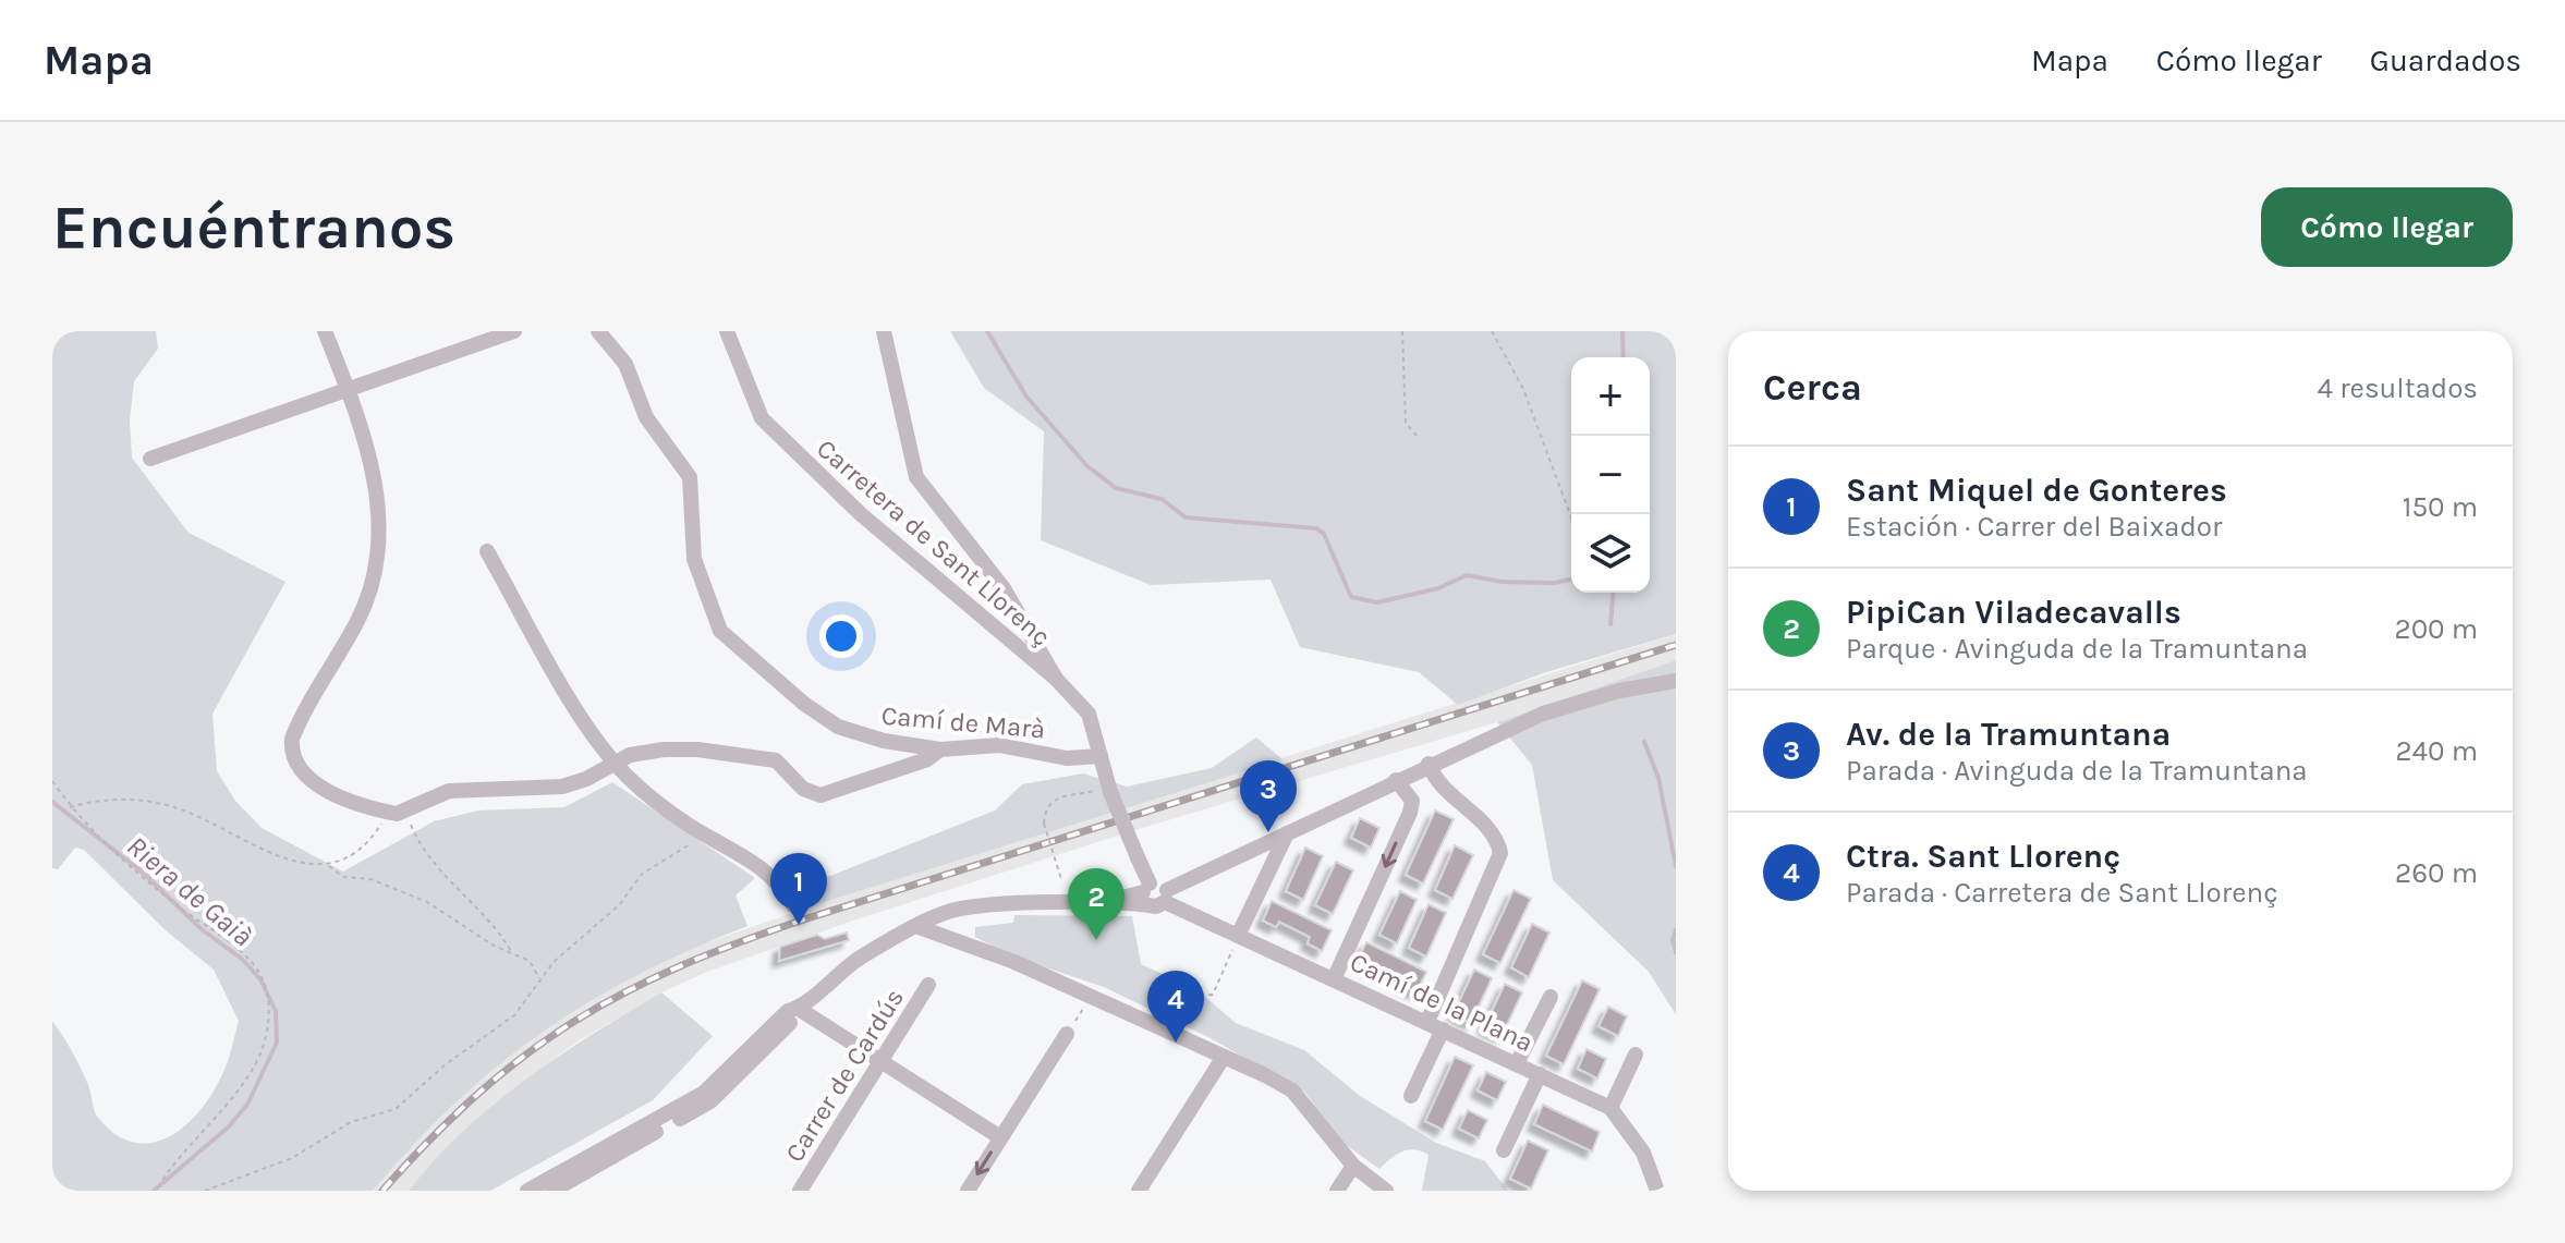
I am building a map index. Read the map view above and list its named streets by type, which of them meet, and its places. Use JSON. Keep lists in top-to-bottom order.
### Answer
{
  "streets": {
    "street": [
      "Carretera de Sant Llorenç",
      "Camí de Marà",
      "Camí de la Plana",
      "Carrer de Cardús"
    ]
  },
  "crossings": [
    ["Carretera de Sant Llorenç", "Camí de Marà"],
    ["Carretera de Sant Llorenç", "Camí de la Plana"]
  ],
  "water": ["Riera de Gaià"],
  "page": {
    "header": "Mapa",
    "nav": ["Mapa", "Cómo llegar", "Guardados"],
    "buttons": "Cómo llegar",
    "title": "Encuéntranos",
    "heading": ["Cerca", "4 resultados"],
    "map_buttons": ["+", "−"],
    "list": [
      {
        "mark": "1",
        "name": "Sant Miquel de Gonteres",
        "note": "Estación · Carrer del Baixador",
        "value": "150 m"
      },
      {
        "mark": "2",
        "name": "PipiCan Viladecavalls",
        "note": "Parque · Avinguda de la Tramuntana",
        "value": "200 m"
      },
      {
        "mark": "3",
        "name": "Av. de la Tramuntana",
        "note": "Parada · Avinguda de la Tramuntana",
        "value": "240 m"
      },
      {
        "mark": "4",
        "name": "Ctra. Sant Llorenç",
        "note": "Parada · Carretera de Sant Llorenç",
        "value": "260 m"
      }
    ],
    "pins": [
      "3",
      "1",
      "2",
      "4"
    ]
  }
}
